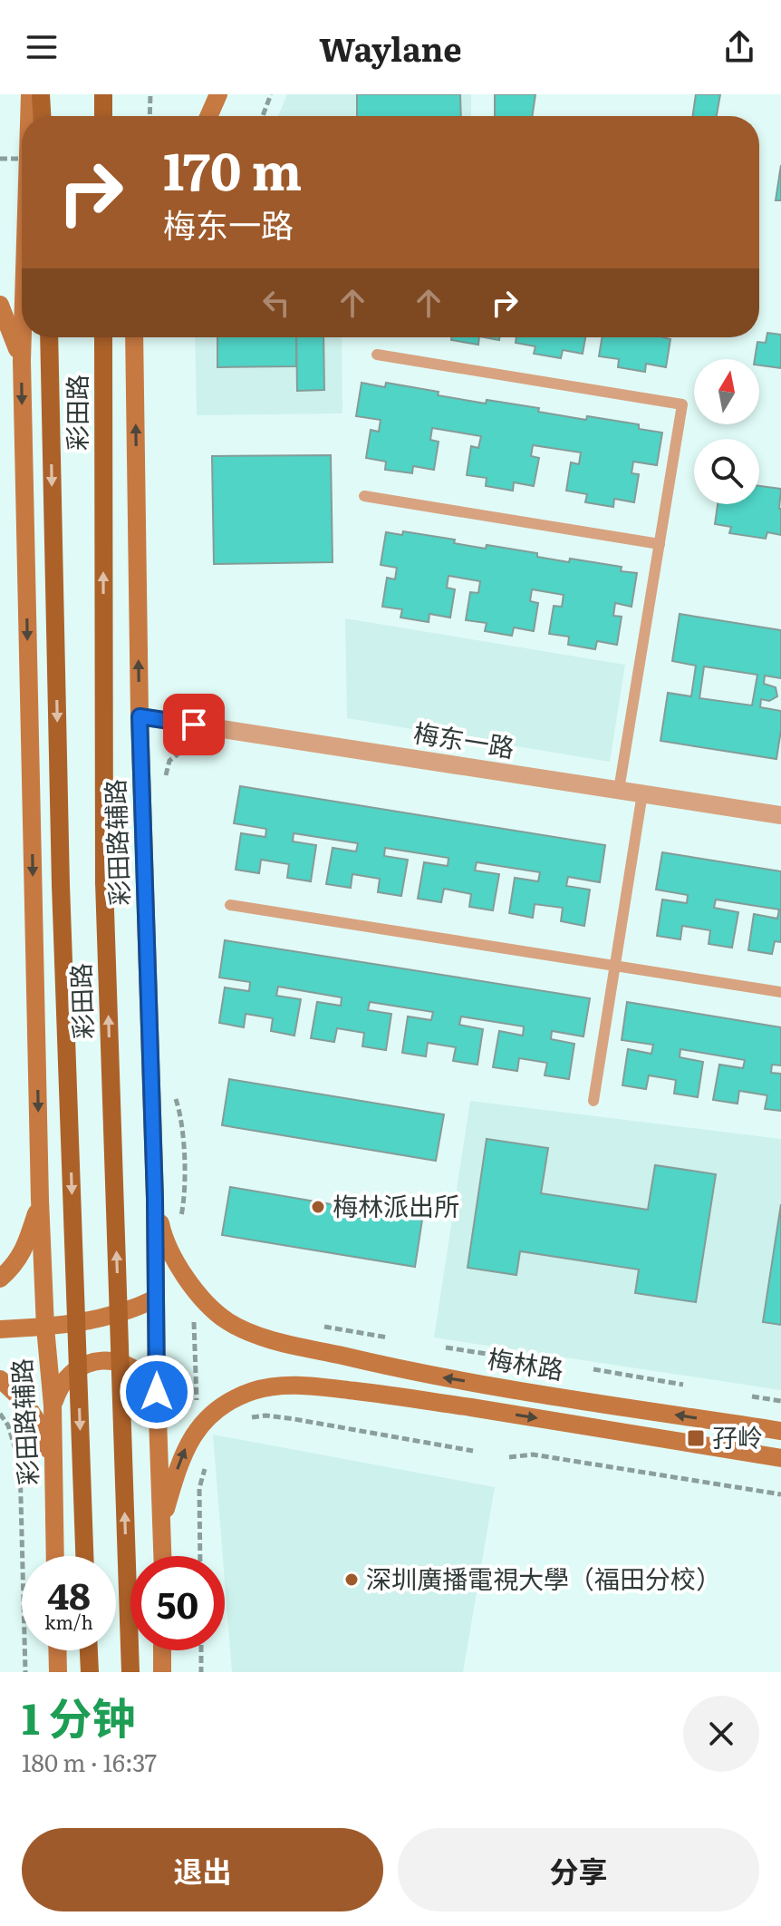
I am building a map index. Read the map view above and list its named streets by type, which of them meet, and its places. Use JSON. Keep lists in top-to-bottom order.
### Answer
{
  "streets": {
    "main road": ["彩田路", "彩田路辅路", "梅林路"],
    "street": ["梅东一路"]
  },
  "crossings": [
    ["梅东一路", "彩田路辅路"],
    ["彩田路辅路", "梅林路"]
  ],
  "places": {
    "other": ["梅林派出所", "深圳廣播電視大學（福田分校）"],
    "transit": ["孖岭"]
  },
  "north": "top",
  "page": {
    "header": "Waylane",
    "turn": ["170 m", "梅东一路"],
    "speed": "48 km/h",
    "limit": "50",
    "heading": ["1 分钟", "180 m · 16:37"],
    "buttons": ["退出", "分享"]
  }
}
